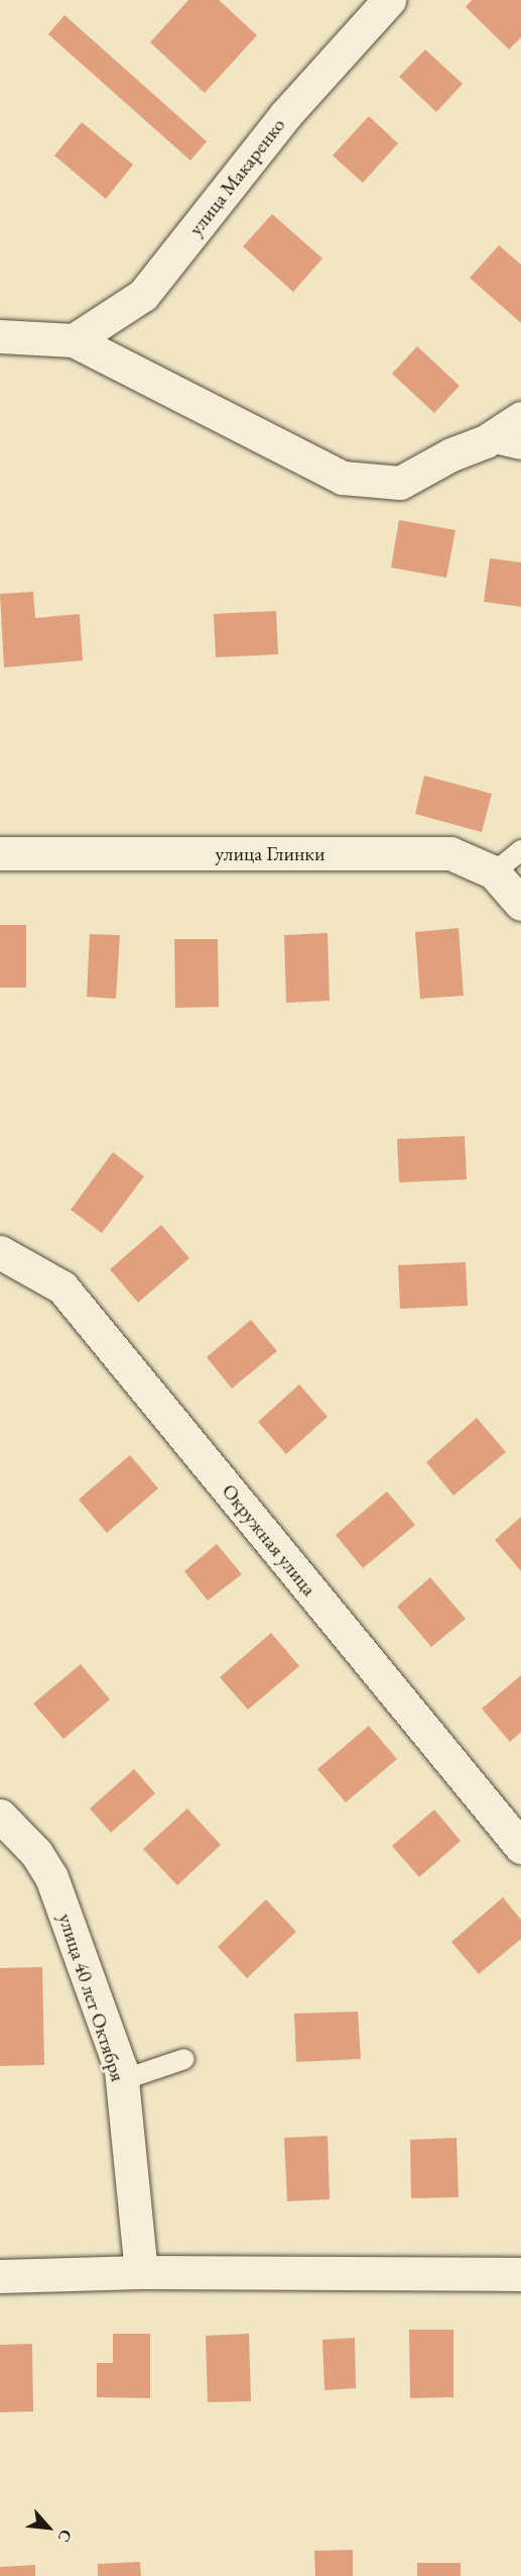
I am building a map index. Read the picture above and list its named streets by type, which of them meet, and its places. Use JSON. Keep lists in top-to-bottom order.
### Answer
{
  "streets": {
    "street": [
      "улица Макаренко",
      "улица Глинки",
      "Окружная улица",
      "улица 40 лет Октября"
    ]
  },
  "north": "bottom right"
}
